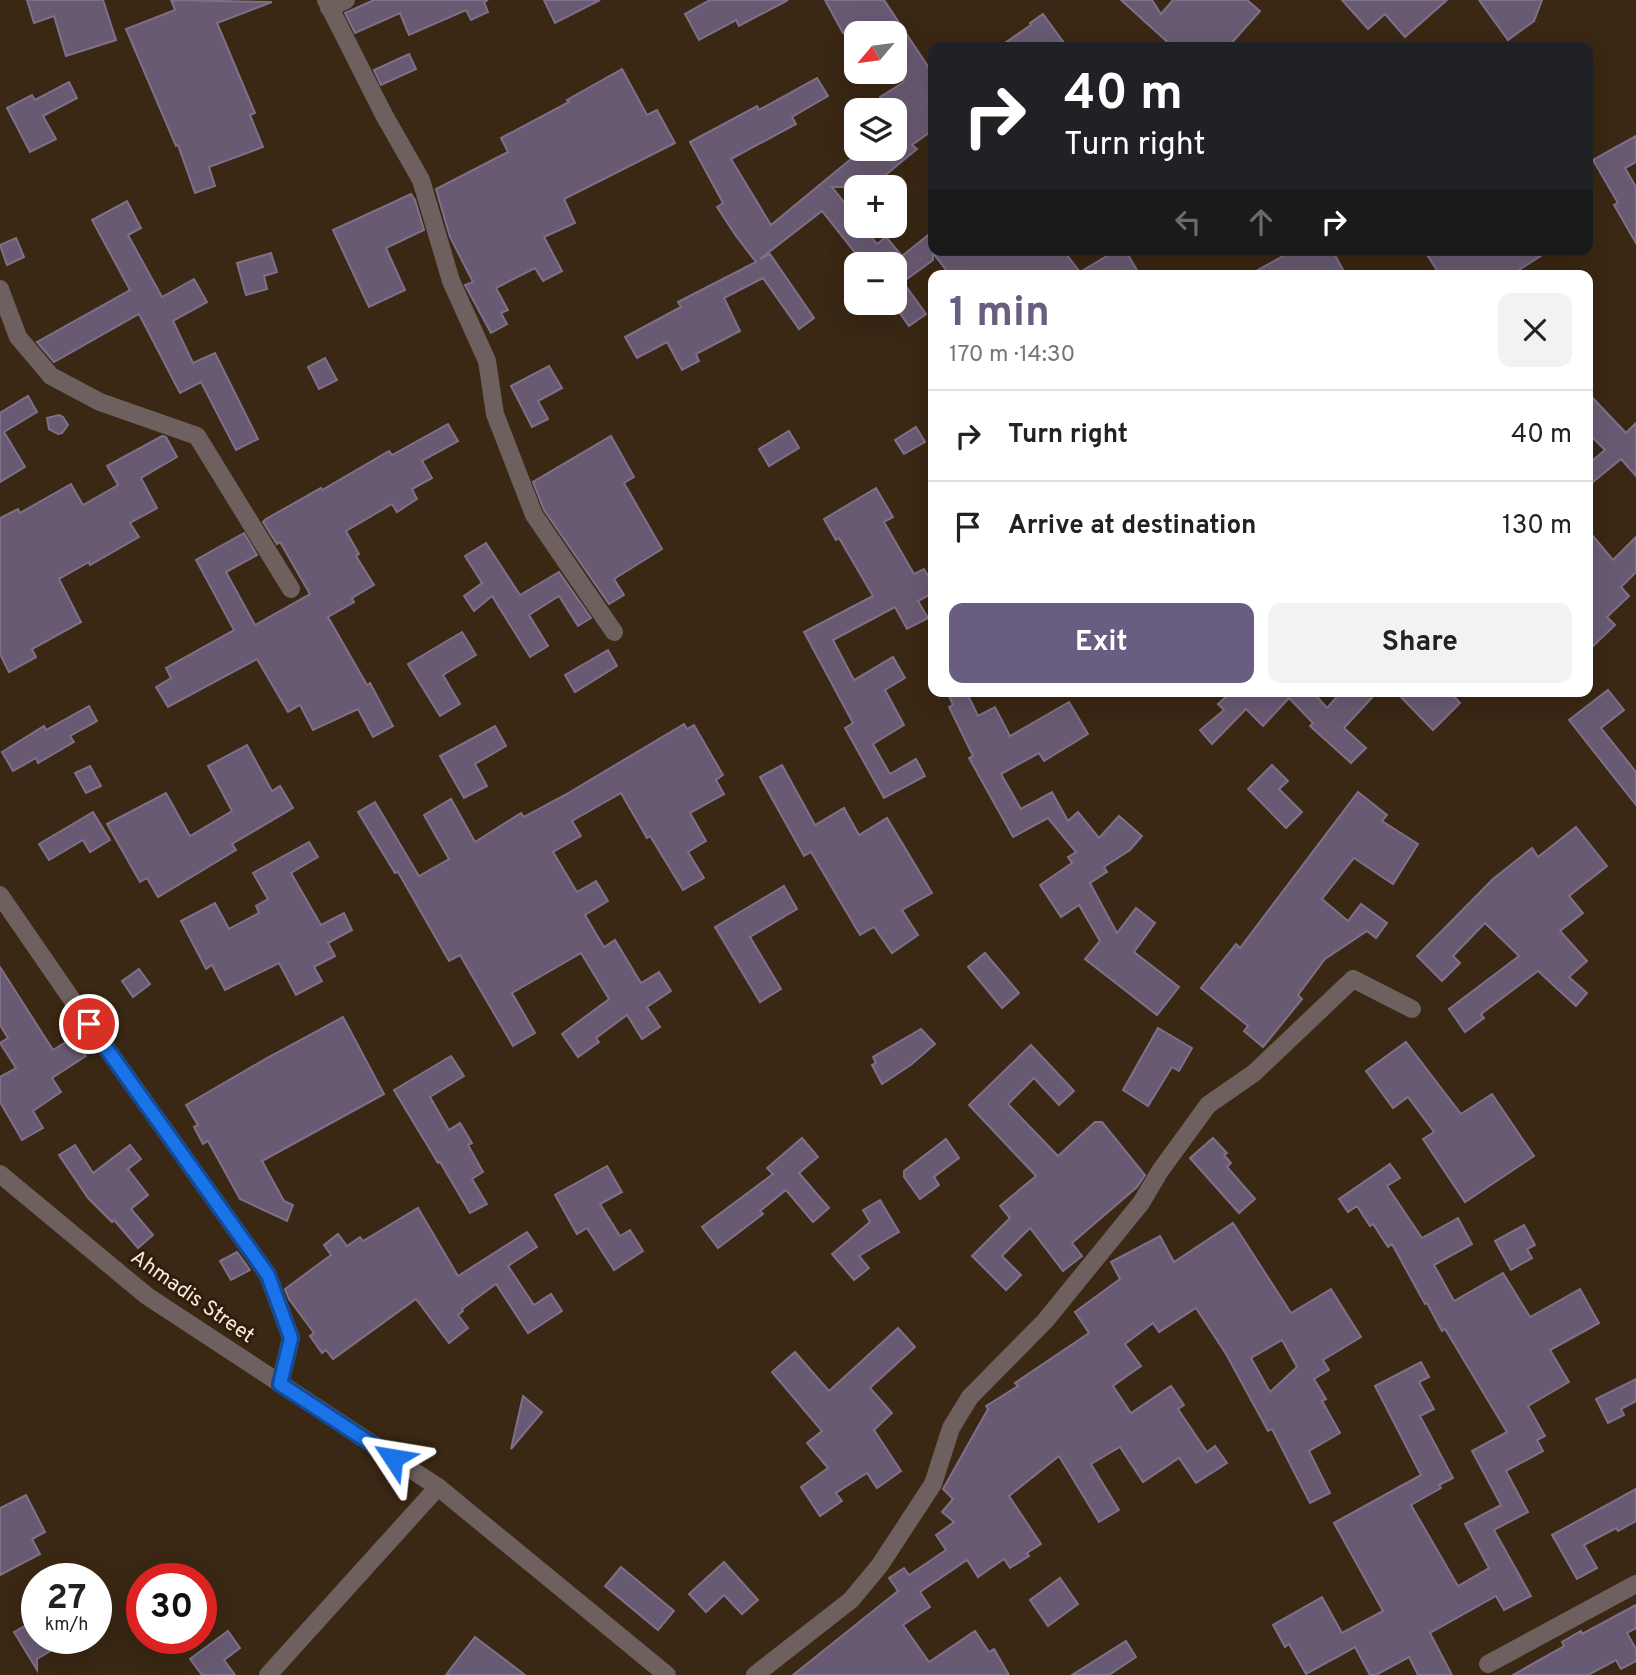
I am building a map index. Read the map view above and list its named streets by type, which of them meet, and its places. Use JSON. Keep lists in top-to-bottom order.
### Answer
{
  "streets": {
    "street": ["Ahmadis Street"]
  },
  "north": "bottom left",
  "page": {
    "map_buttons": ["+", "−"],
    "turn": ["40 m", "Turn right"],
    "heading": ["1 min", "170 m · 14:30"],
    "list": [
      {
        "name": "Turn right",
        "value": "40 m"
      },
      {
        "name": "Arrive at destination",
        "value": "130 m"
      }
    ],
    "buttons": ["Exit", "Share"],
    "speed": "27 km/h",
    "limit": "30"
  }
}
